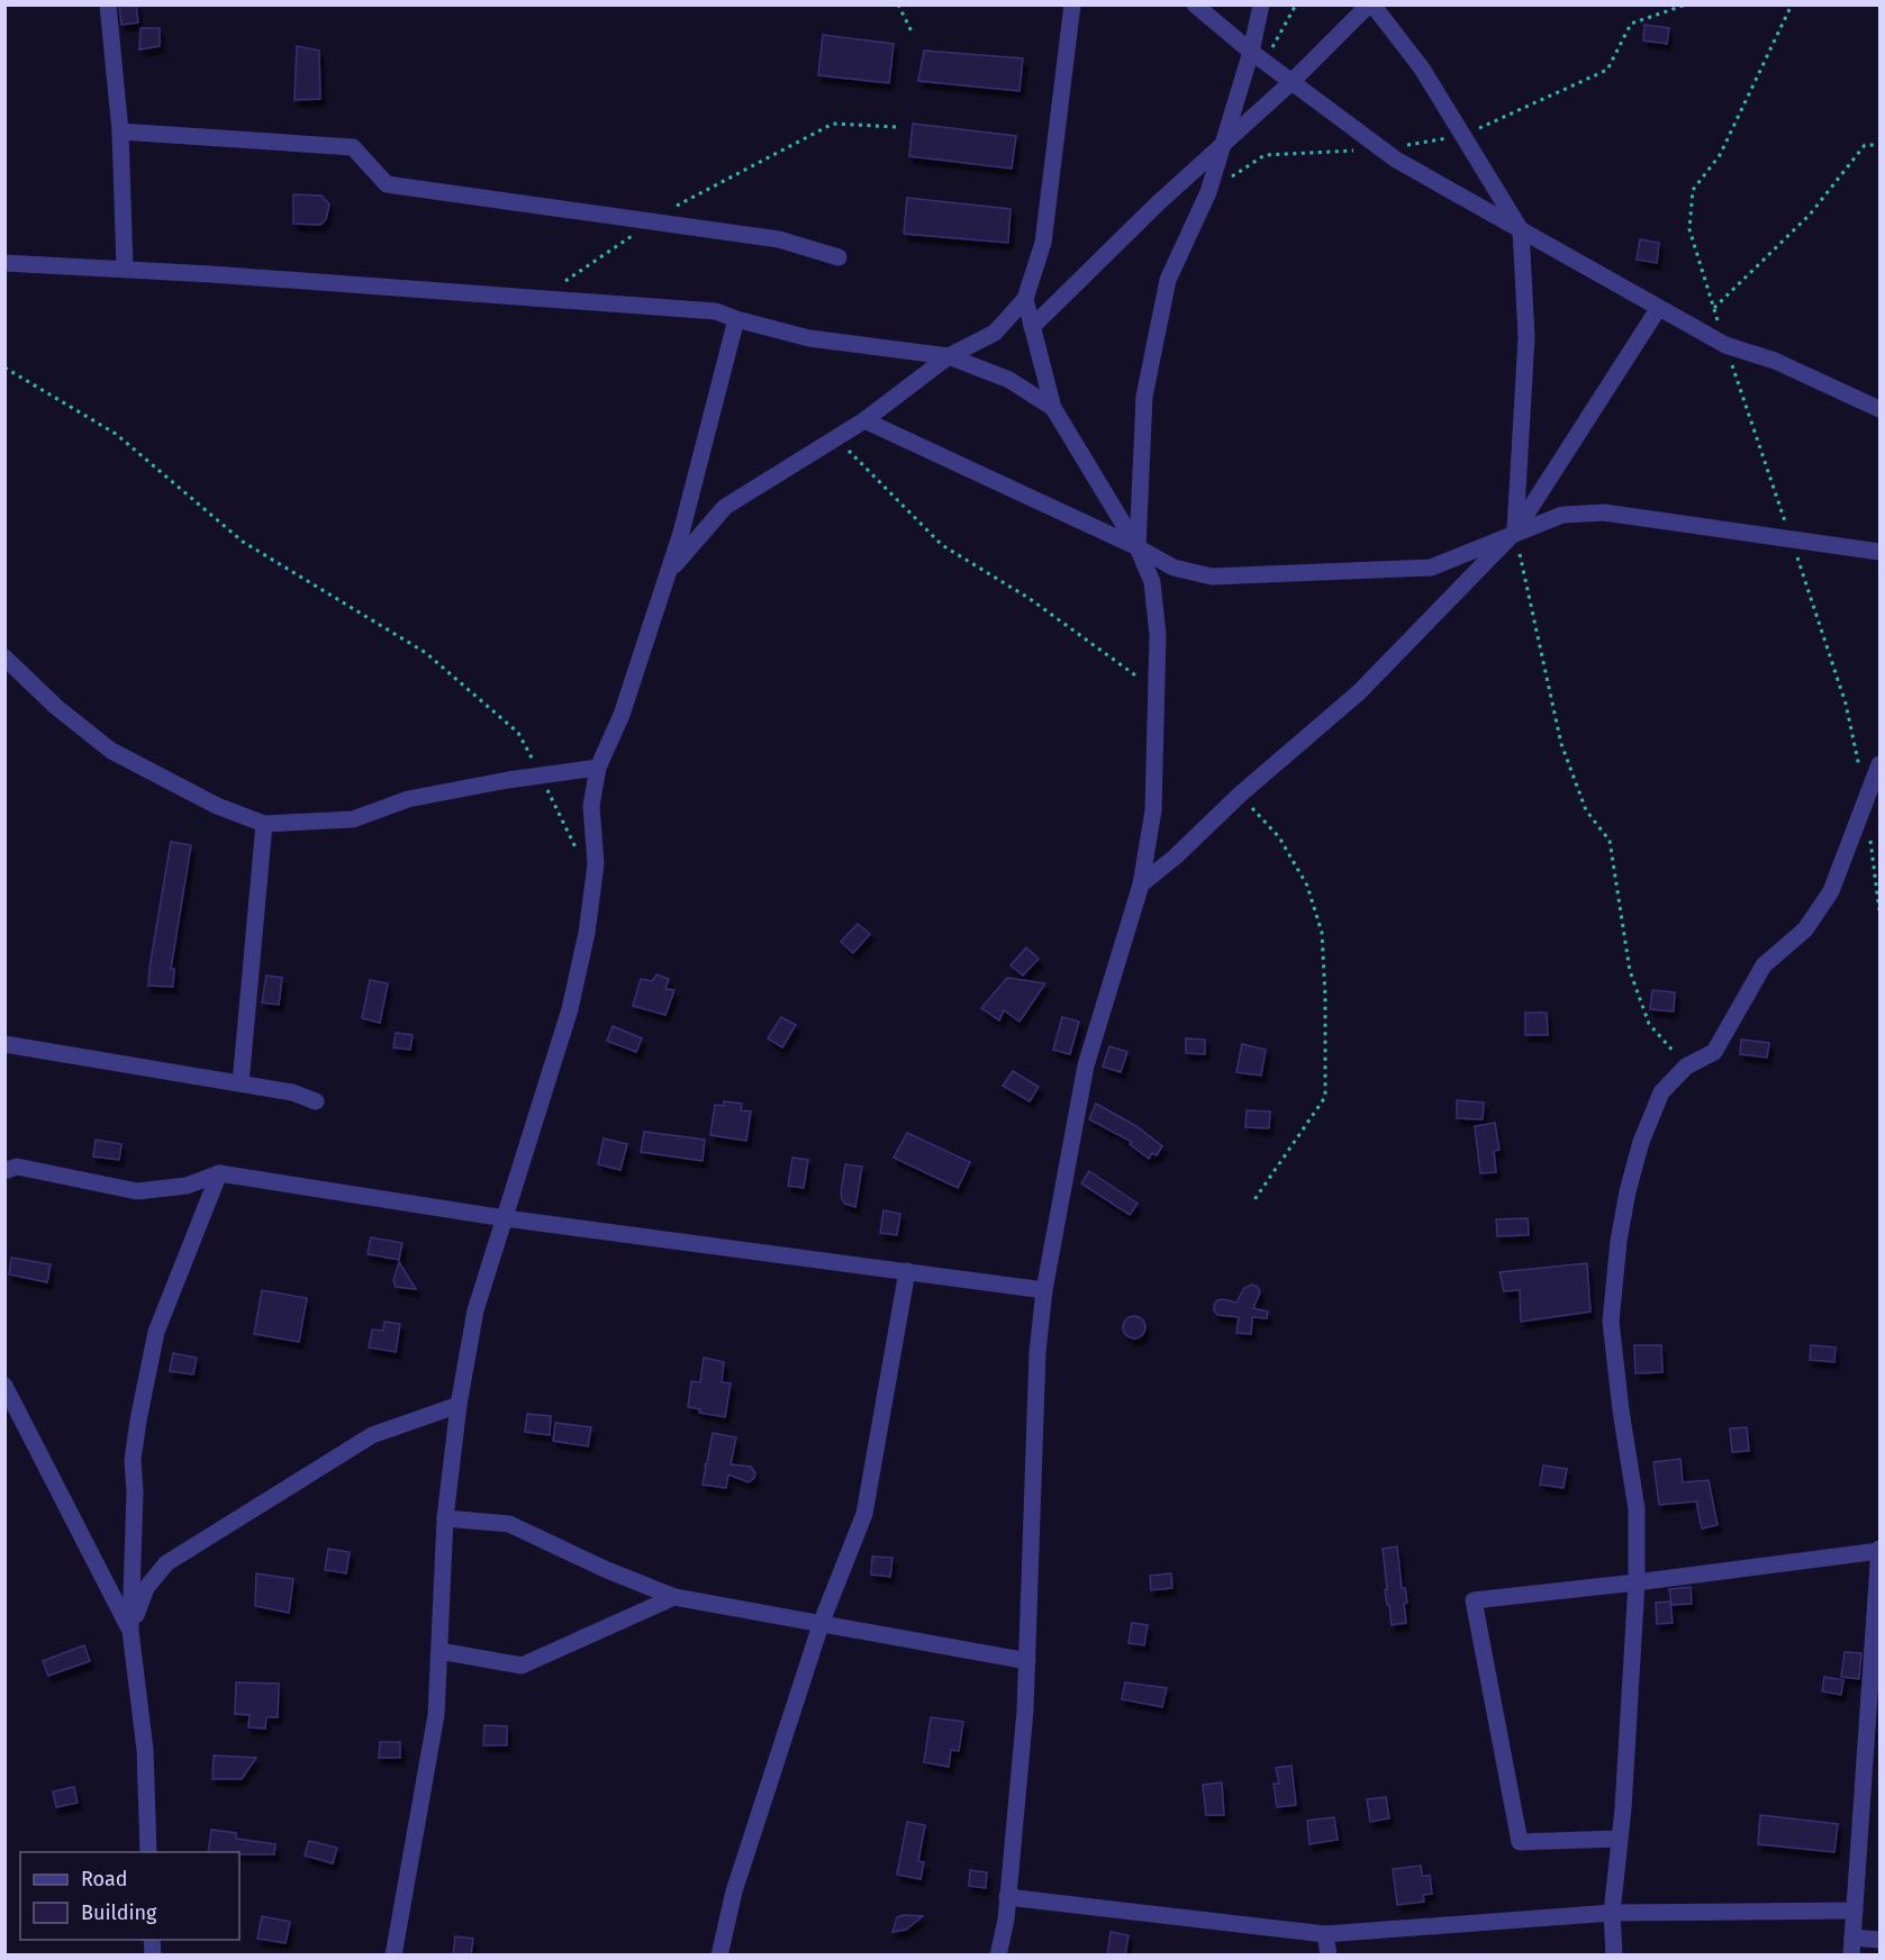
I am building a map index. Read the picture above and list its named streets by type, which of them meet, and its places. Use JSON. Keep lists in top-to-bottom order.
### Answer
{
  "legend": ["Road", "Building"]
}
